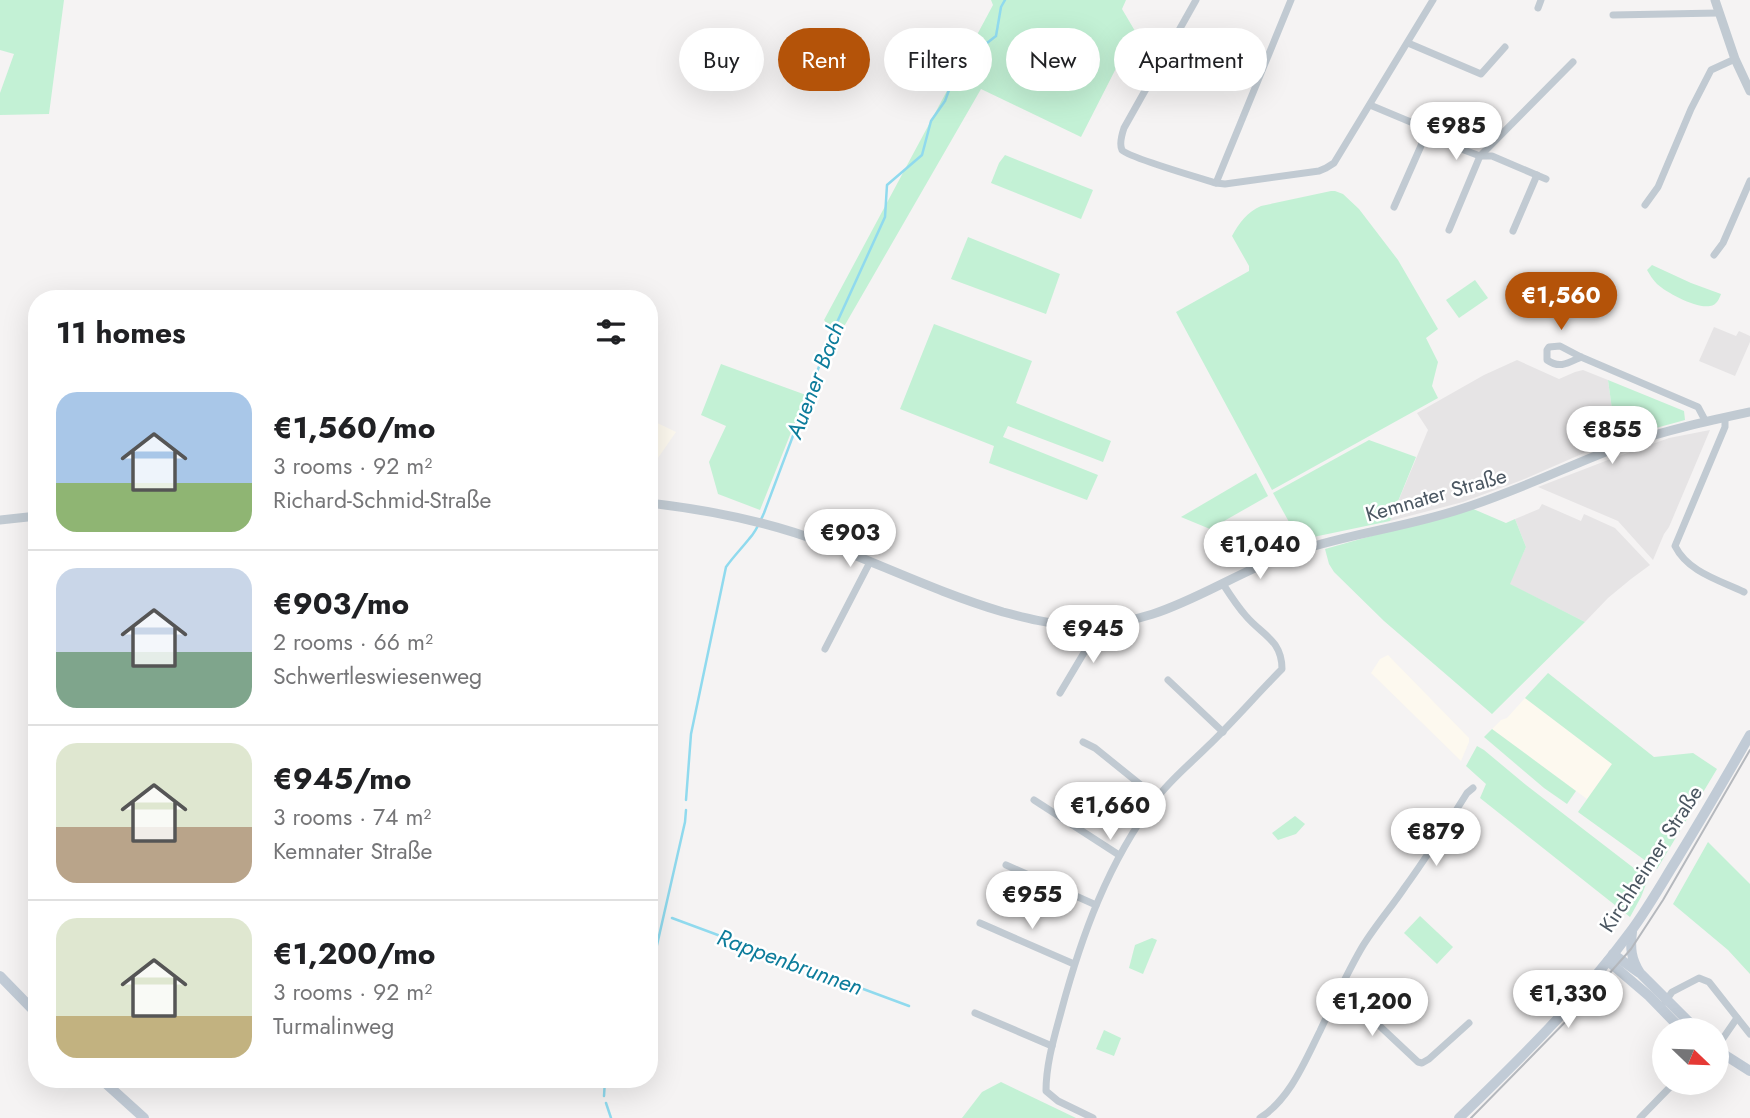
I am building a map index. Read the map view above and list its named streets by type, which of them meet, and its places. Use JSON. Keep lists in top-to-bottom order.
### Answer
{
  "streets": {
    "main road": ["Kirchheimer Straße"],
    "street": ["Kemnater Straße"]
  },
  "water": ["Auener Bach", "Rappenbrunnen"],
  "north": "bottom right",
  "page": {
    "chip": [
      "Buy",
      "Rent",
      "Filters",
      "New",
      "Apartment"
    ],
    "price": [
      "€985",
      "€1,560",
      "€855",
      "€903",
      "€1,040",
      "€945",
      "€1,660",
      "€879",
      "€955",
      "€1,330",
      "€1,200"
    ],
    "heading": "11 homes",
    "list": [
      {
        "name": "€1,560/mo",
        "note": "3 rooms · 92 m² · Richard-Schmid-Straße"
      },
      {
        "name": "€903/mo",
        "note": "2 rooms · 66 m² · Schwertleswiesenweg"
      },
      {
        "name": "€945/mo",
        "note": "3 rooms · 74 m² · Kemnater Straße"
      },
      {
        "name": "€1,200/mo",
        "note": "3 rooms · 92 m² · Turmalinweg"
      }
    ]
  }
}
